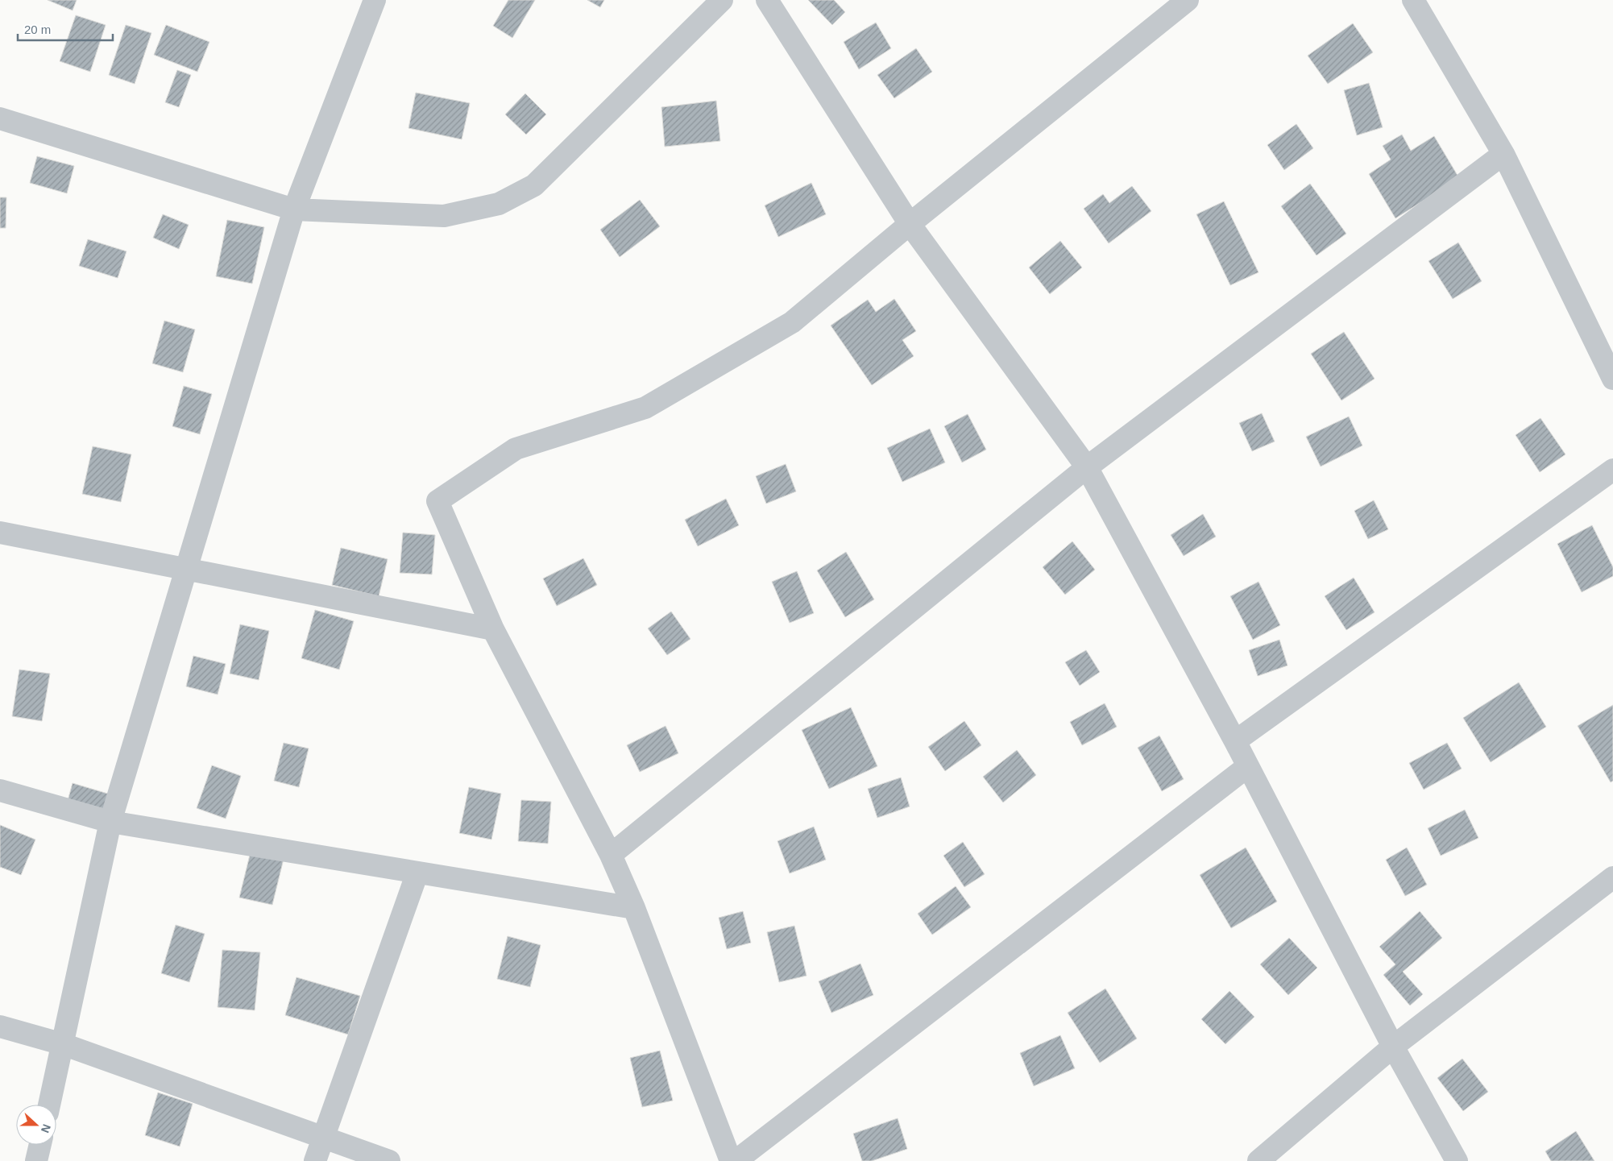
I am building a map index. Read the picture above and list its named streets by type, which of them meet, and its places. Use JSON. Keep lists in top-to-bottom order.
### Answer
{
  "scale_bar": "20 m",
  "north": "right"
}
